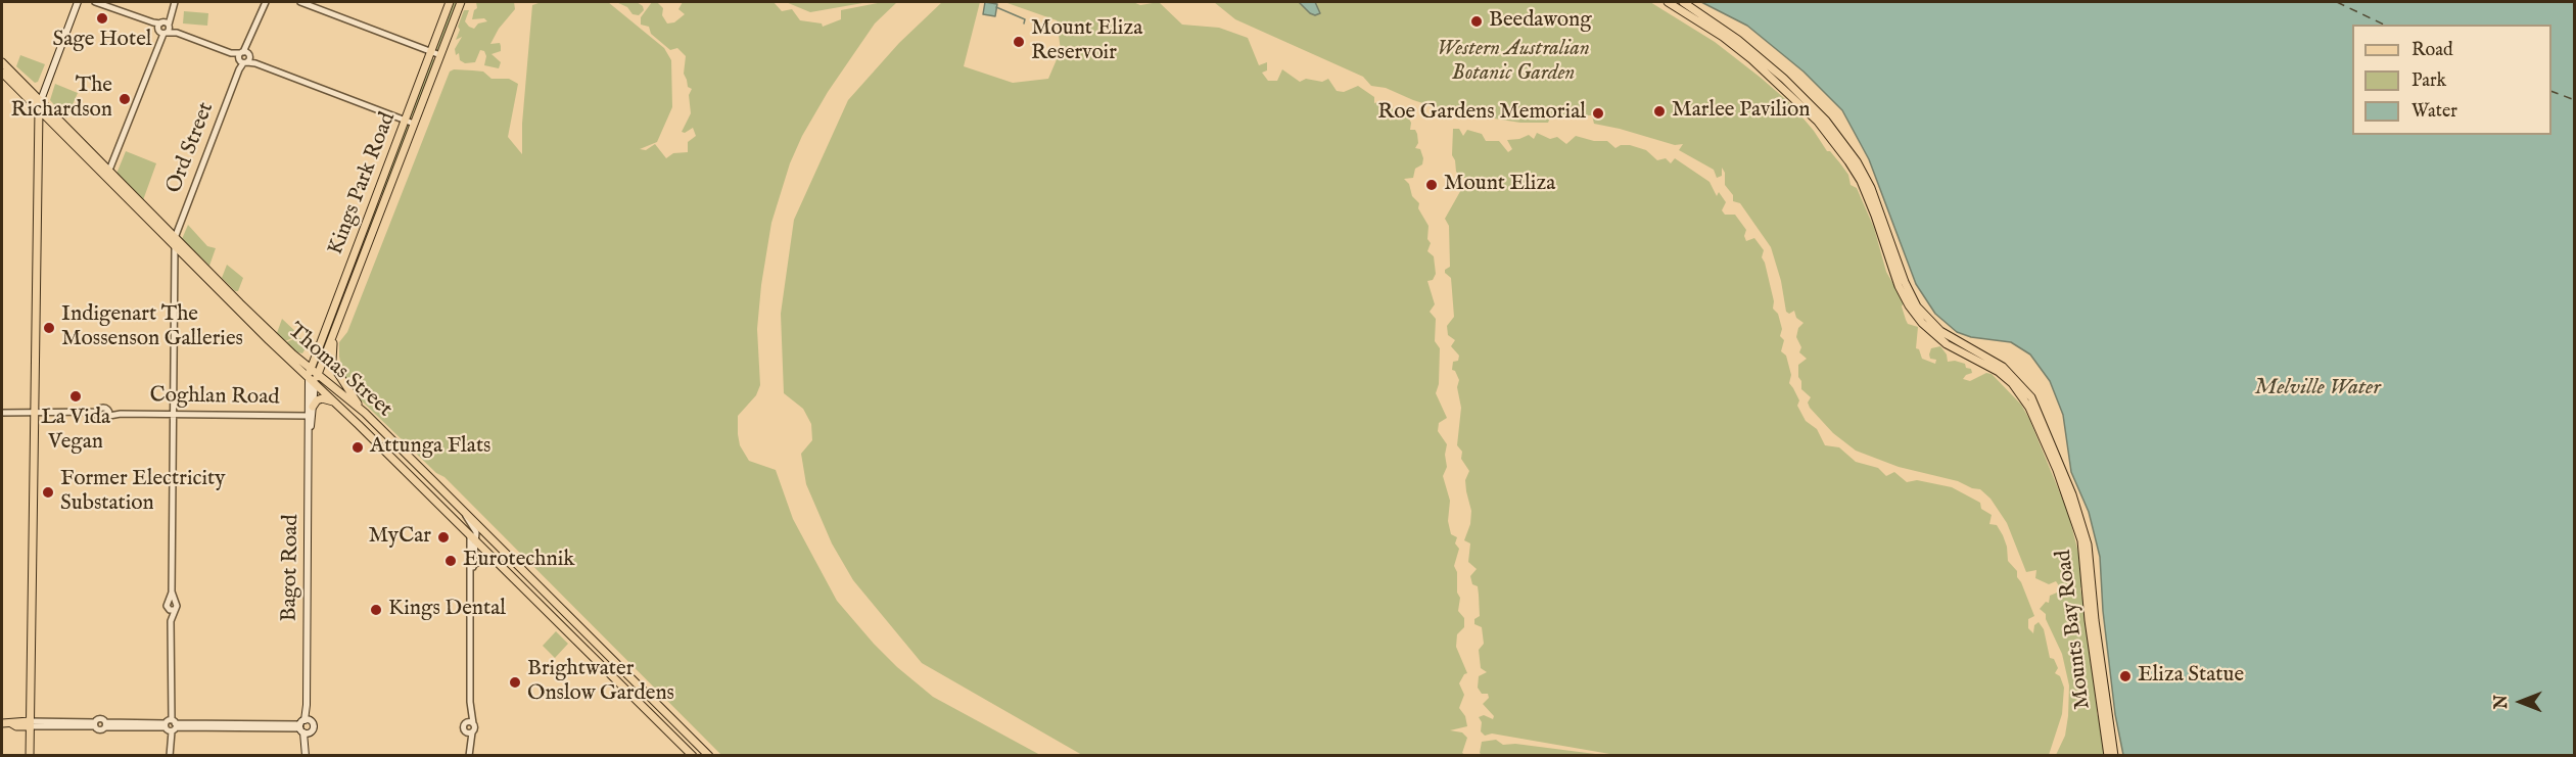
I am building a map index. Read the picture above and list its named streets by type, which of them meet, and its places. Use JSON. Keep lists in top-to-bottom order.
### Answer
{
  "streets": {
    "main road": [
      "Kings Park Road",
      "Thomas Street",
      "Bagot Road",
      "Mounts Bay Road"
    ],
    "street": ["Ord Street", "Coghlan Road"]
  },
  "crossings": [
    ["Ord Street", "Thomas Street"],
    ["Kings Park Road", "Thomas Street"],
    ["Kings Park Road", "Bagot Road"],
    ["Thomas Street", "Bagot Road"],
    ["Coghlan Road", "Bagot Road"]
  ],
  "water": ["Melville Water"],
  "parks": ["Western Australian Botanic Garden"],
  "places": [
    "Sage Hotel",
    "Beedawong",
    "Mount Eliza Reservoir",
    "The Richardson",
    "Marlee Pavilion",
    "Roe Gardens Memorial",
    "Mount Eliza",
    "Indigenart The Mossenson Galleries",
    "La Vida Vegan",
    "Attunga Flats",
    "Former Electricity Substation",
    "MyCar",
    "Eurotechnik",
    "Kings Dental",
    "Eliza Statue",
    "Brightwater Onslow Gardens"
  ],
  "legend": ["Road", "Park", "Water"],
  "north": "left"
}
